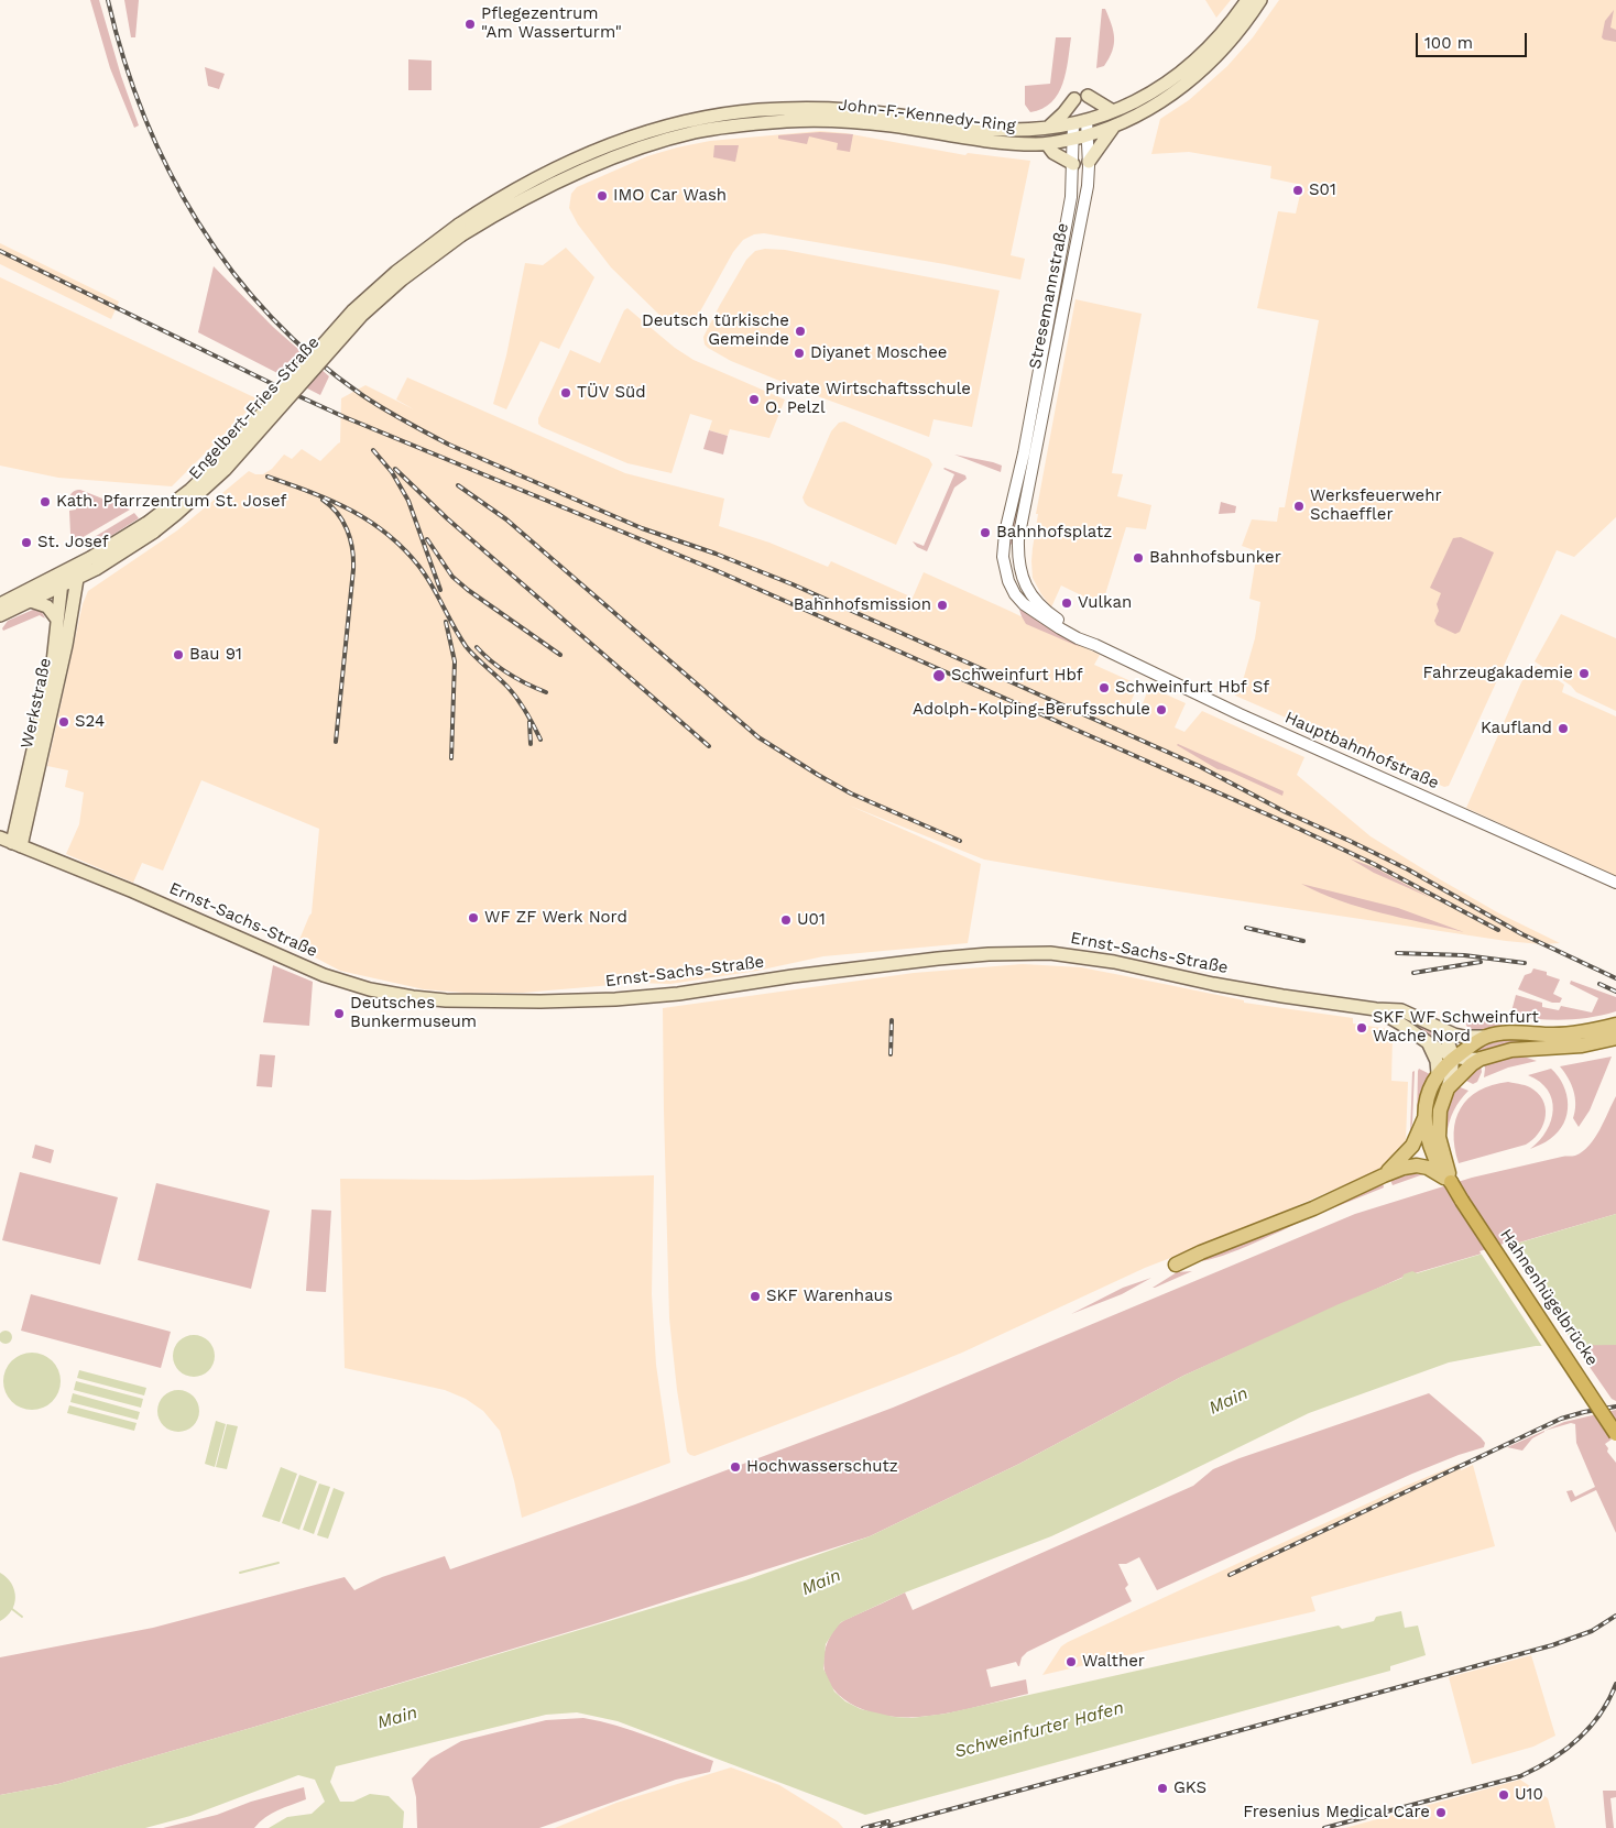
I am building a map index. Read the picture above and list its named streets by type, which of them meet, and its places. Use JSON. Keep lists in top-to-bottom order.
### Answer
{
  "streets": {
    "highway": ["Hahnenhügelbrücke"],
    "main road": [
      "John-F.-Kennedy-Ring",
      "Engelbert-Fries-Straße",
      "Werkstraße",
      "Ernst-Sachs-Straße"
    ],
    "street": ["Stresemannstraße", "Hauptbahnhofstraße"]
  },
  "crossings": [
    ["John-F.-Kennedy-Ring", "Stresemannstraße"],
    ["John-F.-Kennedy-Ring", "Engelbert-Fries-Straße"],
    ["Stresemannstraße", "Hauptbahnhofstraße"],
    ["Engelbert-Fries-Straße", "Werkstraße"],
    ["Werkstraße", "Ernst-Sachs-Straße"],
    ["Ernst-Sachs-Straße", "Hahnenhügelbrücke"]
  ],
  "water": ["Main", "Schweinfurter Hafen"],
  "places": [
    "Pflegezentrum \"Am Wasserturm\"",
    "S01",
    "IMO Car Wash",
    "Deutsch türkische Gemeinde",
    "Diyanet Moschee",
    "TÜV Süd",
    "Private Wirtschaftsschule O. Pelzl",
    "Kath. Pfarrzentrum St. Josef",
    "Werksfeuerwehr Schaeffler",
    "Bahnhofsplatz",
    "St. Josef",
    "Bahnhofsbunker",
    "Vulkan",
    "Bahnhofsmission",
    "Bau 91",
    "Fahrzeugakademie",
    "Schweinfurt Hbf",
    "Schweinfurt Hbf Sf",
    "Adolph-Kolping-Berufsschule",
    "S24",
    "Kaufland",
    "WF ZF Werk Nord",
    "U01",
    "Deutsches Bunkermuseum",
    "SKF WF Schweinfurt Wache Nord",
    "SKF Warenhaus",
    "Hochwasserschutz",
    "Walther",
    "GKS",
    "U10",
    "Fresenius Medical Care"
  ],
  "scale_bar": "100 m"
}
